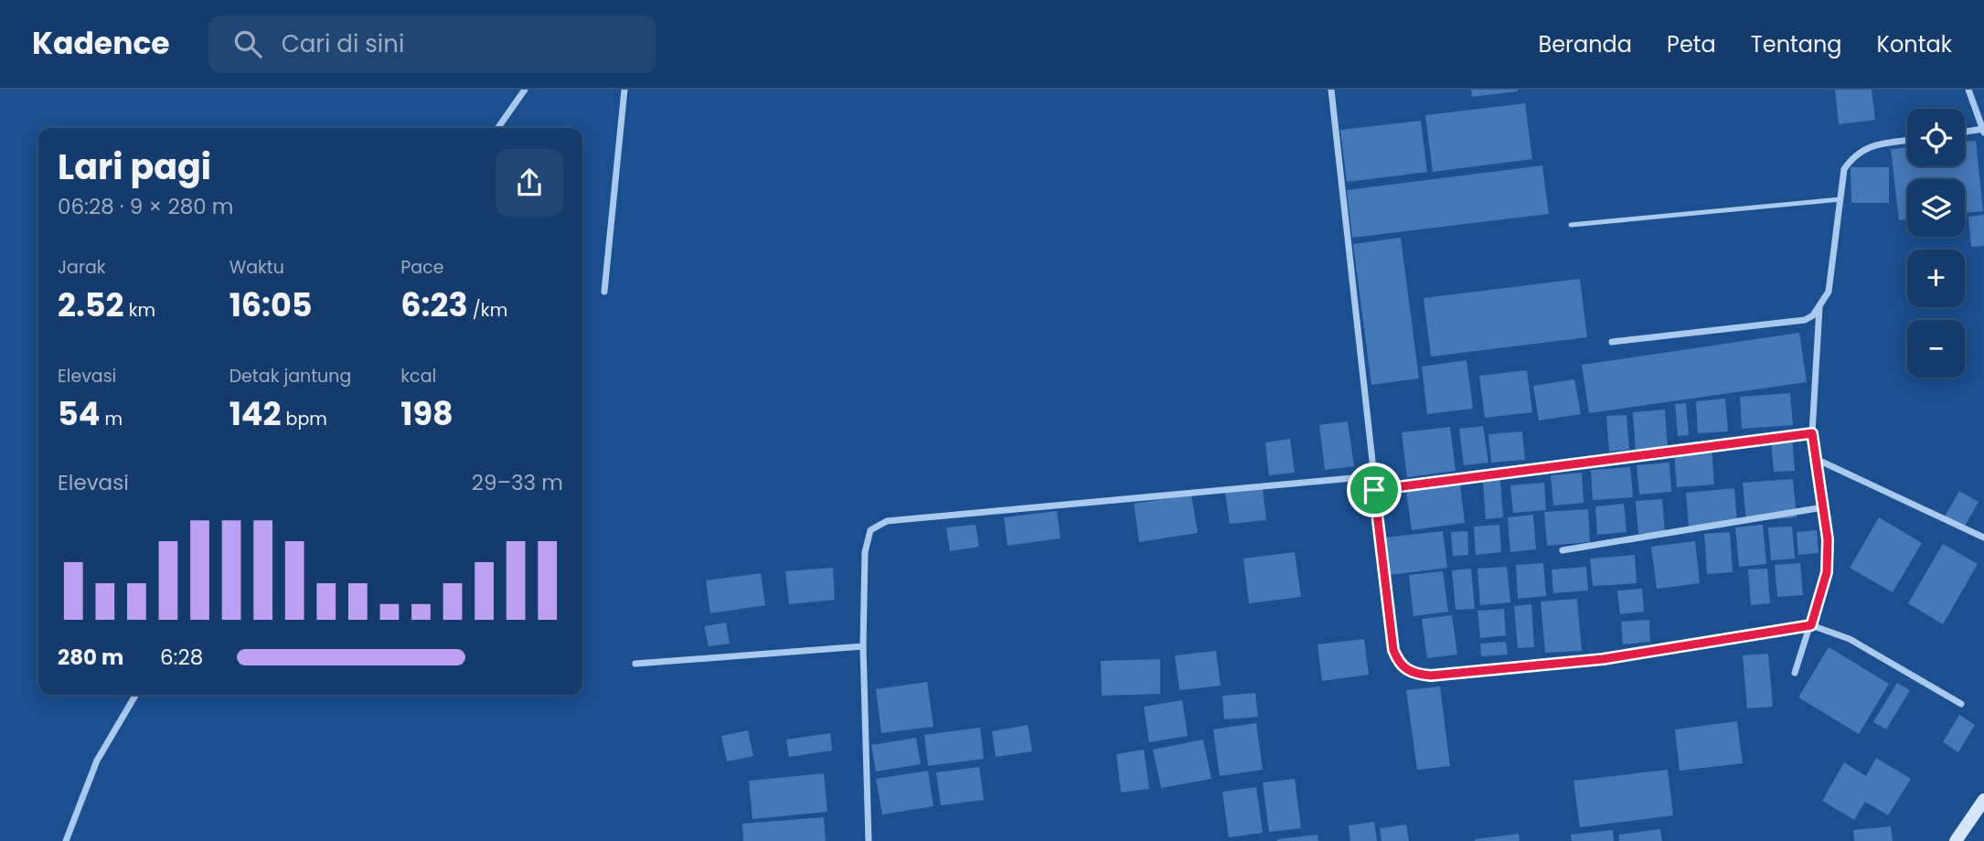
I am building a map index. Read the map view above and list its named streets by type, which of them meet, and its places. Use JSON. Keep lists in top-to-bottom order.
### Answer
{
  "page": {
    "header": "Kadence",
    "search": "Cari di sini",
    "nav": [
      "Beranda",
      "Peta",
      "Tentang",
      "Kontak"
    ],
    "map_buttons": ["+", "−"],
    "heading": ["Lari pagi", "06:28 · 9 × 280 m"],
    "stats": [
      ["Jarak", "2.52 km"],
      ["Waktu", "16:05"],
      ["Pace", "6:23 /km"],
      ["Elevasi", "54 m"],
      ["Detak jantung", "142 bpm"],
      ["kcal", "198"]
    ],
    "chart": ["Elevasi", "29–33 m"],
    "list": [
      {
        "name": "280 m",
        "note": "6:28"
      }
    ]
  }
}
